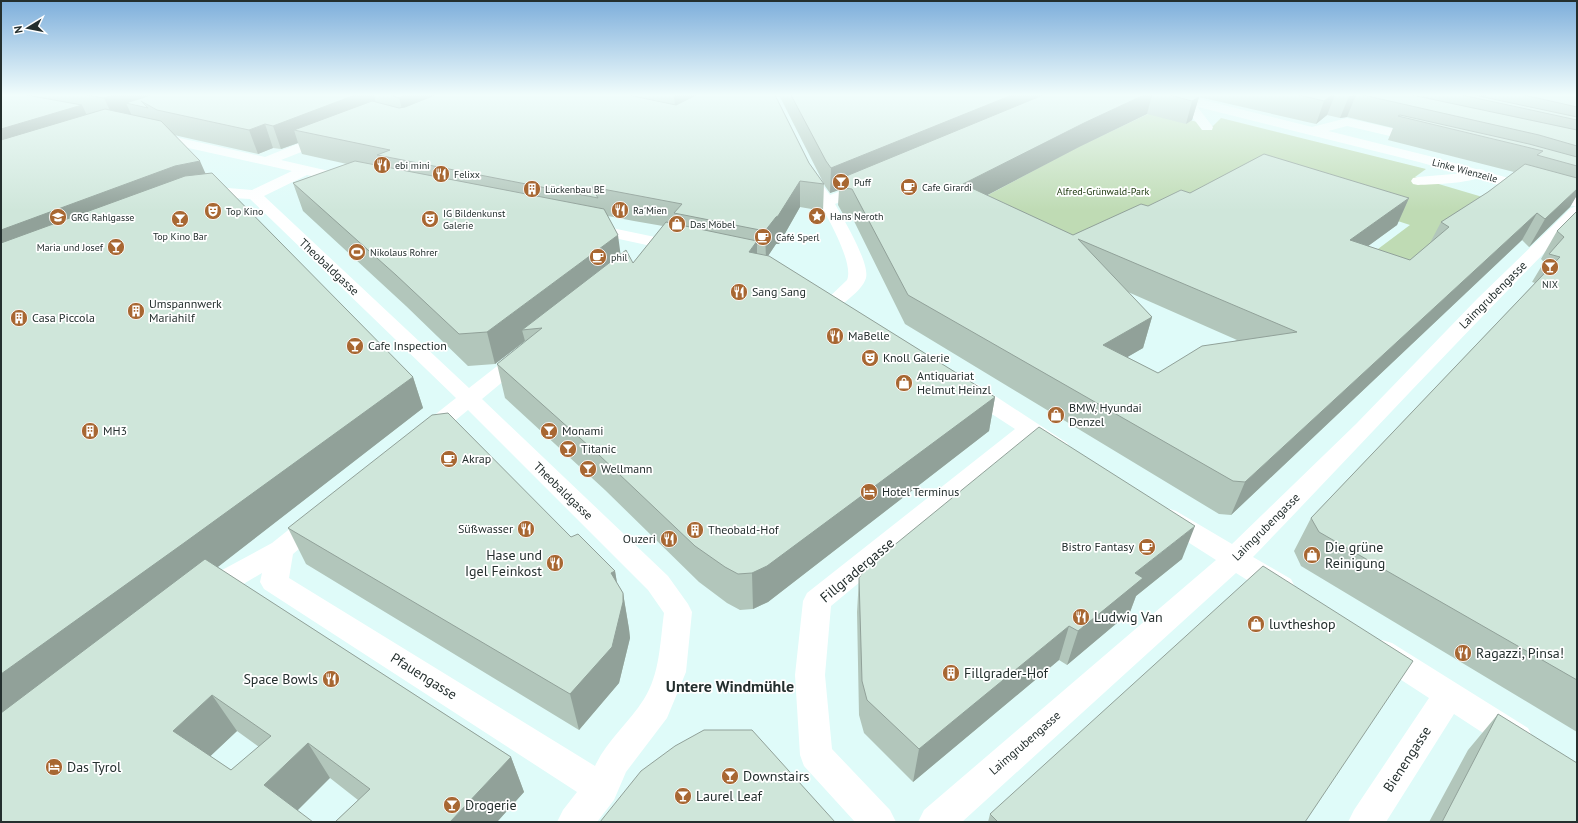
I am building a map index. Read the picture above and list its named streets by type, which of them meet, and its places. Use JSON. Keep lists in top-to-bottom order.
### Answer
{
  "streets": {
    "street": [
      "Linke Wienzeile",
      "Theobaldgasse",
      "Laimgrubengasse",
      "Fillgradergasse",
      "Pfauengasse",
      "Bienengasse"
    ]
  },
  "crossings": [
    ["Theobaldgasse", "Pfauengasse"]
  ],
  "districts": ["Untere Windmühle"],
  "parks": ["Alfred-Grünwald-Park"],
  "places": {
    "restaurant": [
      "ebi mini",
      "Felixx",
      "Ra'Mien",
      "Sang Sang",
      "MaBelle",
      "Süßwasser",
      "Ouzeri",
      "Hase und Igel Feinkost",
      "Ludwig Van",
      "Ragazzi, Pinsa!",
      "Space Bowls"
    ],
    "bar": [
      "Puff",
      "Top Kino Bar",
      "Maria und Josef",
      "NIX",
      "Cafe Inspection",
      "Monami",
      "Titanic",
      "Wellmann",
      "Downstairs",
      "Laurel Leaf",
      "Drogerie"
    ],
    "cafe": [
      "Cafe Girardi",
      "Café Sperl",
      "phil",
      "Akrap",
      "Bistro Fantasy"
    ],
    "building": [
      "Lückenbau BE",
      "Umspannwerk Mariahilf",
      "Casa Piccola",
      "MH3",
      "Theobald-Hof",
      "Fillgrader-Hof"
    ],
    "theatre": ["Top Kino", "IG Bildenkunst Galerie", "Knoll Galerie"],
    "place": ["Hans Neroth"],
    "school or university": ["GRG Rahlgasse"],
    "shop": [
      "Das Möbel",
      "Antiquariat Helmut Heinzl",
      "BMW, Hyundai Denzel",
      "Die grüne Reinigung",
      "luvtheshop"
    ],
    "sports": ["Nikolaus Rohrer"],
    "hotel": ["Hotel Terminus", "Das Tyrol"]
  },
  "north": "left"
}
